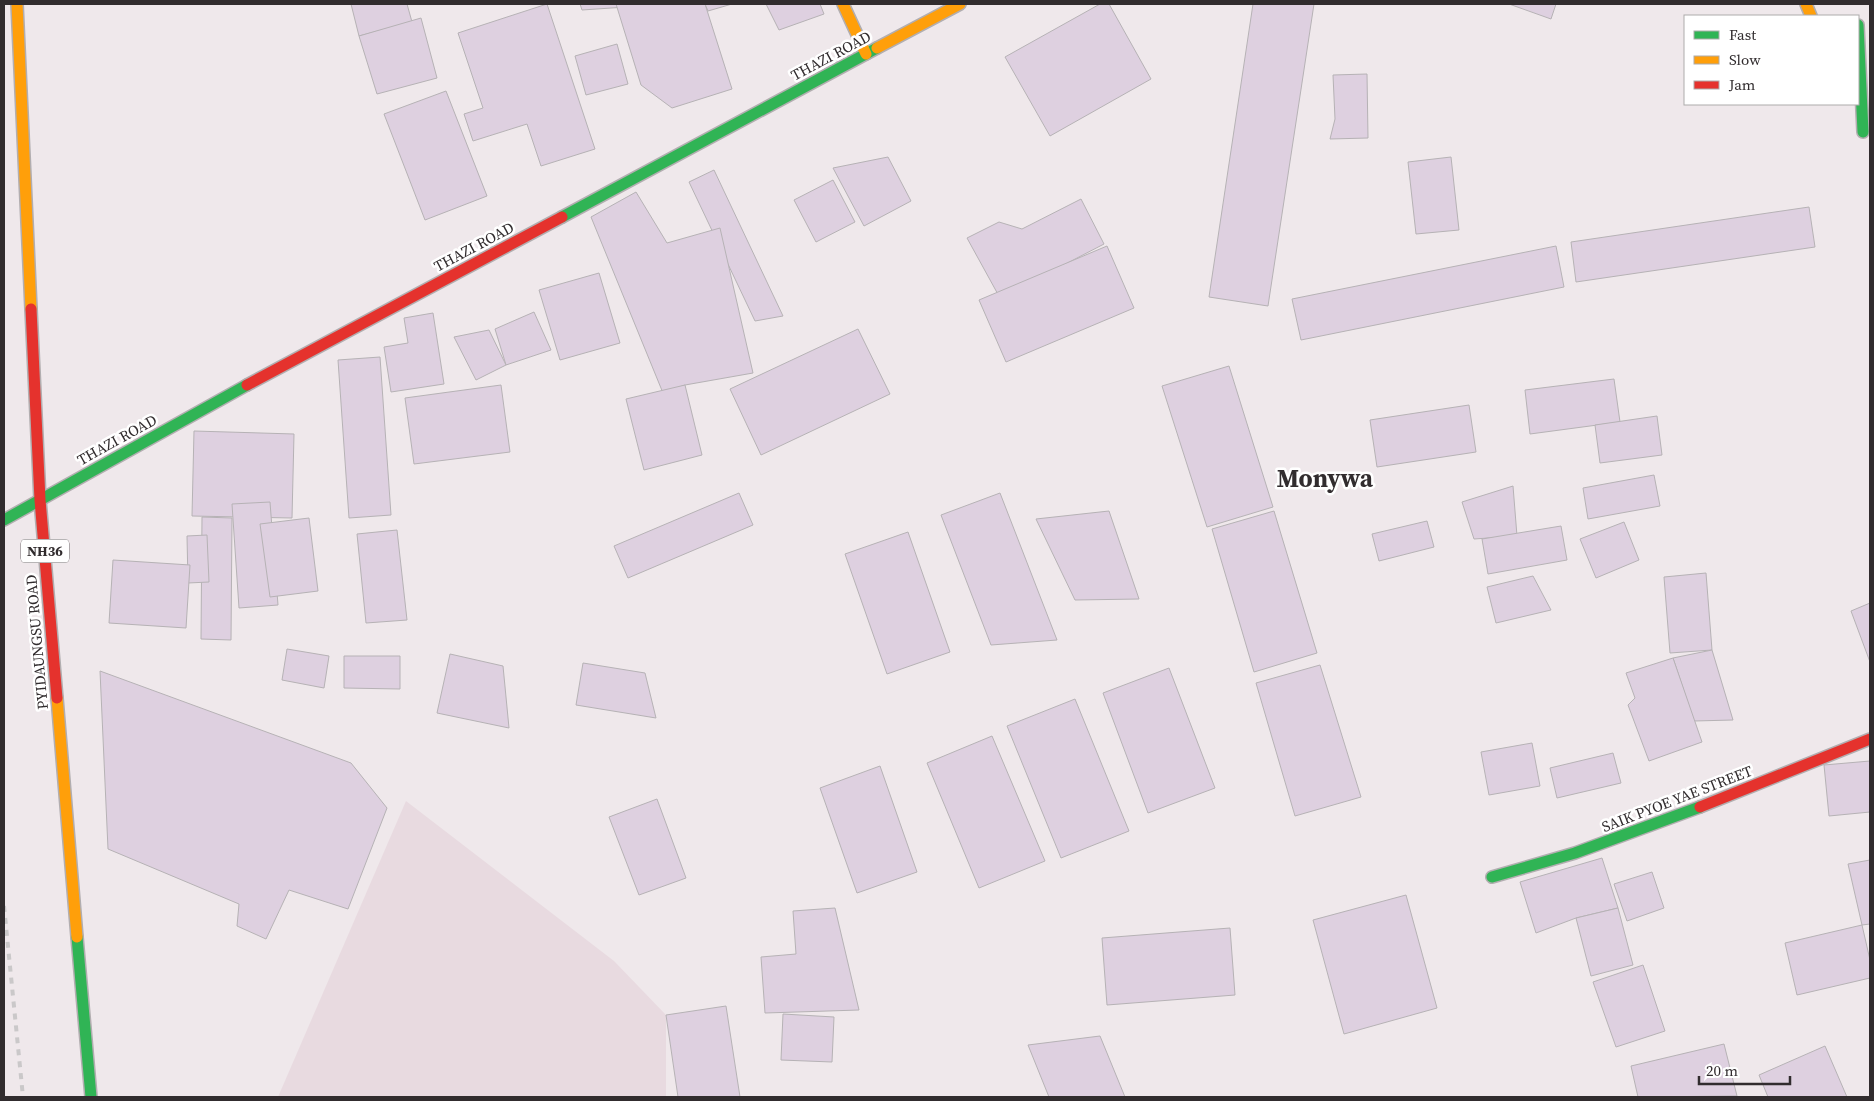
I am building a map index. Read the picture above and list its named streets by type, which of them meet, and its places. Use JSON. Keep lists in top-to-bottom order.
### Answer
{
  "streets": {
    "main road": [
      "THAZI ROAD",
      "NH36",
      "PYIDAUNGSU ROAD",
      "SAIK PYOE YAE STREET"
    ]
  },
  "crossings": [
    ["THAZI ROAD", "PYIDAUNGSU ROAD"]
  ],
  "districts": ["Monywa"],
  "legend": ["Fast", "Slow", "Jam"],
  "scale_bar": "20 m"
}
